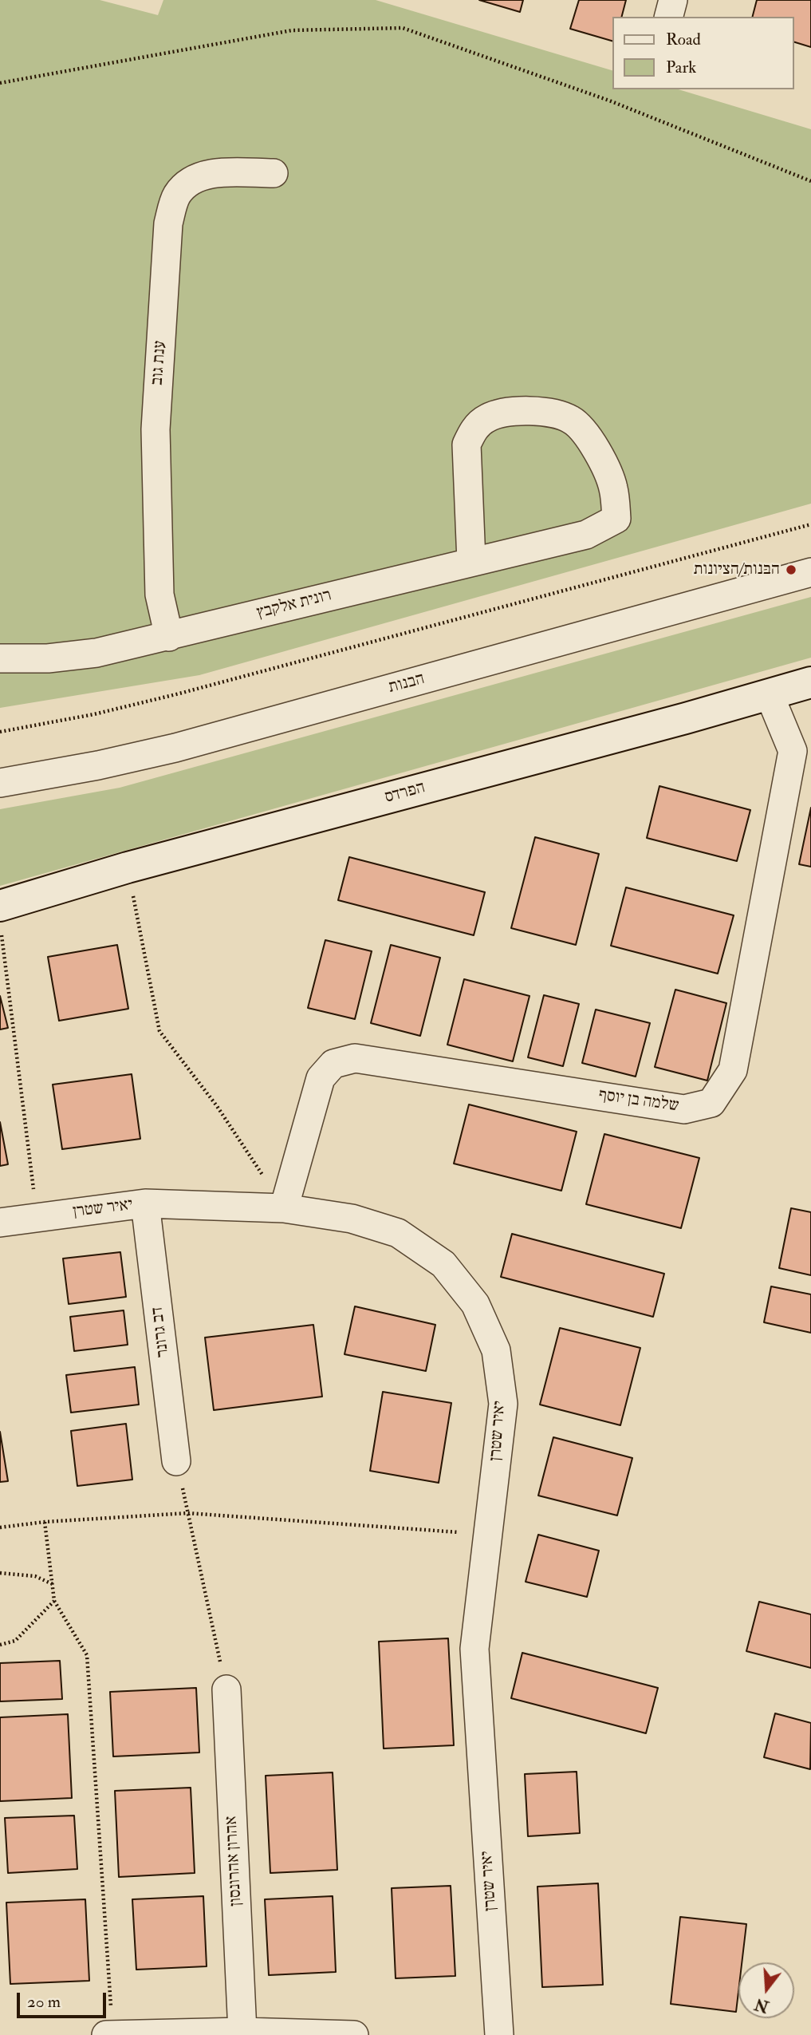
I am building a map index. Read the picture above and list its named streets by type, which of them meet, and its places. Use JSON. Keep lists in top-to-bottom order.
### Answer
{
  "streets": {
    "street": [
      "ענת גוב",
      "רונית אלקבץ",
      "הבנות",
      "הפרדס",
      "שלמה בן יוסף",
      "יאיר שטרן",
      "דב גרונר",
      "אהרון אהרונסון"
    ]
  },
  "crossings": [
    ["ענת גוב", "רונית אלקבץ"],
    ["הפרדס", "שלמה בן יוסף"],
    ["שלמה בן יוסף", "יאיר שטרן"],
    ["יאיר שטרן", "דב גרונר"]
  ],
  "places": ["הבנות/הציונות"],
  "legend": ["Road", "Park"],
  "scale_bar": "20 m",
  "north": "bottom"
}
